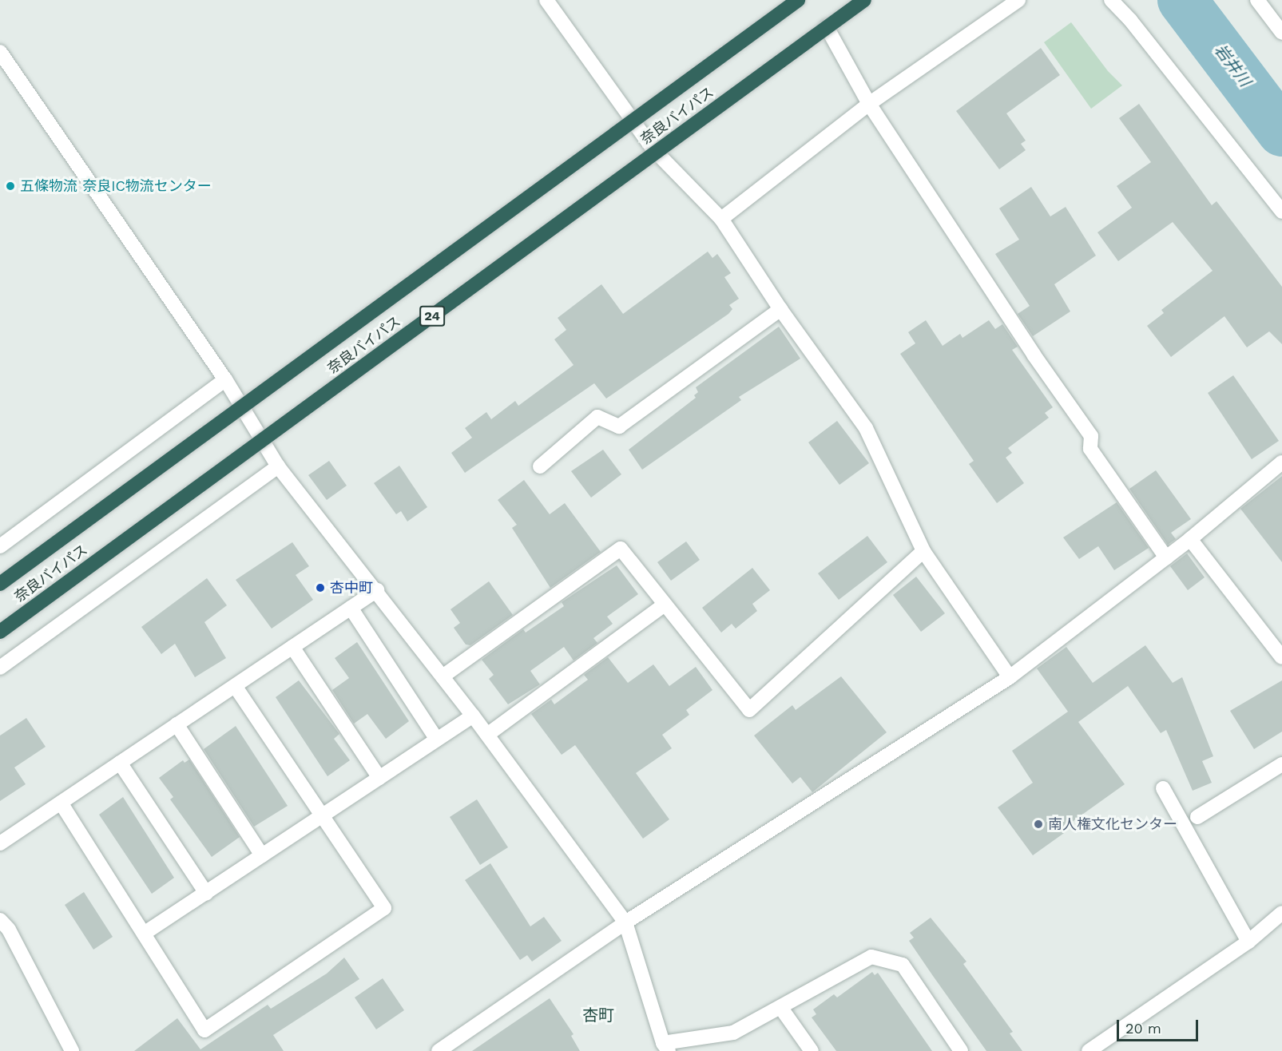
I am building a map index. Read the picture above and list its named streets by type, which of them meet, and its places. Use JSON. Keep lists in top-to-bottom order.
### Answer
{
  "streets": {
    "highway": ["奈良バイパス", "24"]
  },
  "districts": ["杏町"],
  "water": ["岩井川"],
  "places": ["五條物流 奈良IC物流センター", "杏中町", "南人権文化センター"],
  "scale_bar": "20 m"
}
